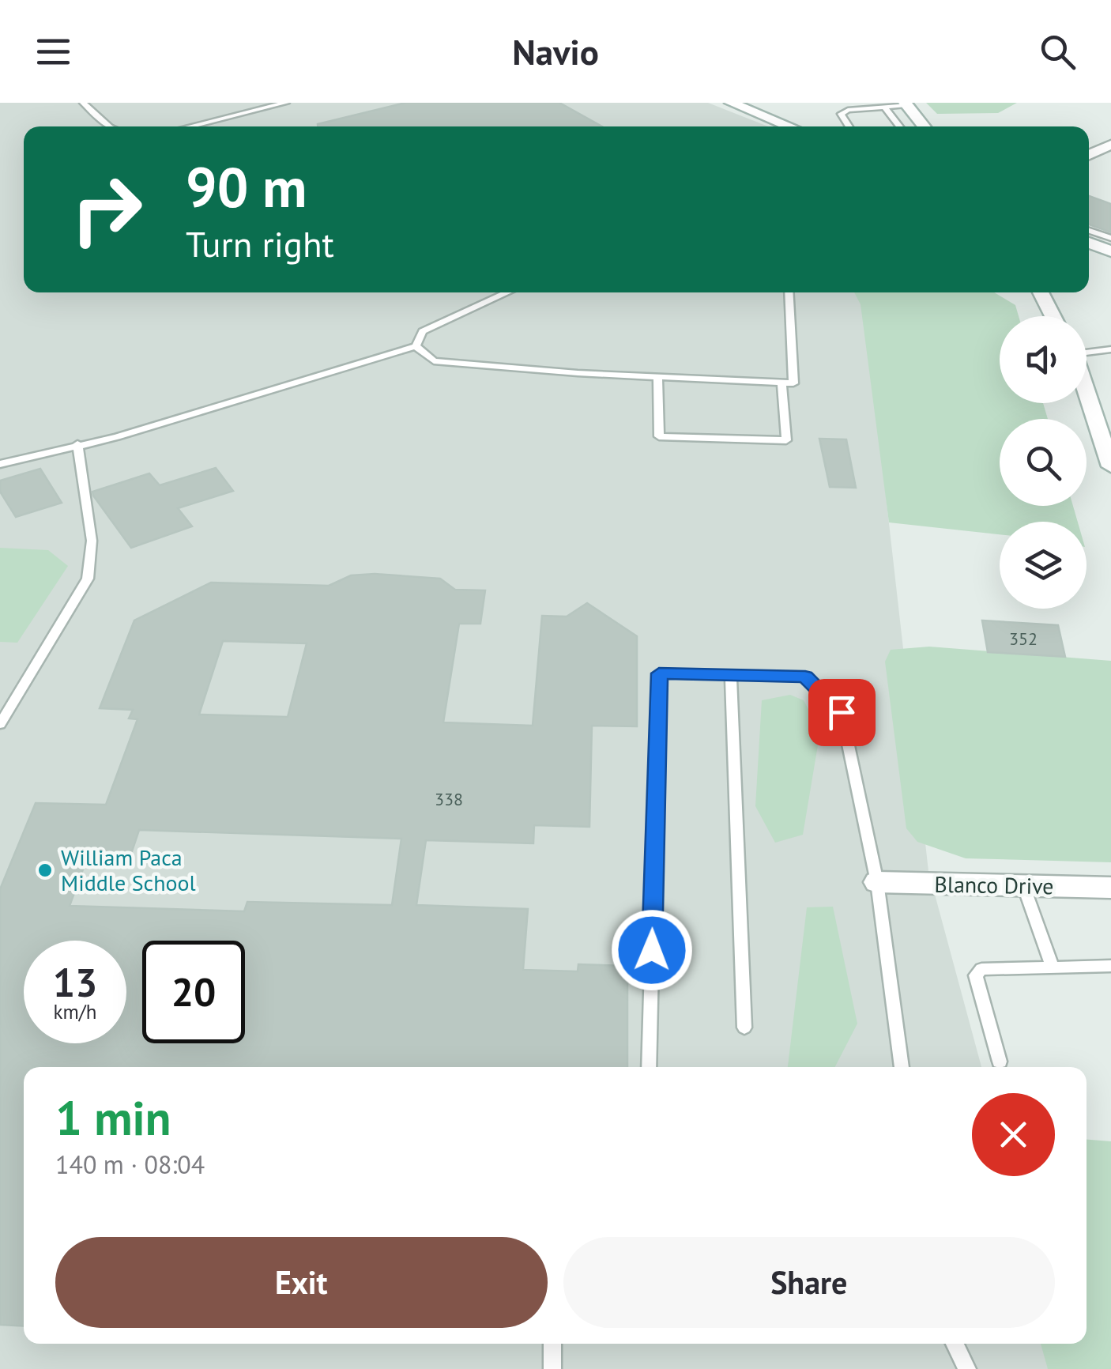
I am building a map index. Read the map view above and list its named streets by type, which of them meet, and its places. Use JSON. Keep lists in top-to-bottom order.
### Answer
{
  "streets": {
    "street": ["Blanco Drive"]
  },
  "places": ["William Paca Middle School"],
  "house_numbers": ["352", "338"],
  "page": {
    "header": "Navio",
    "turn": ["90 m", "Turn right"],
    "speed": "13 km/h",
    "limit": "20",
    "heading": ["1 min", "140 m · 08:04"],
    "buttons": ["Exit", "Share"]
  }
}
